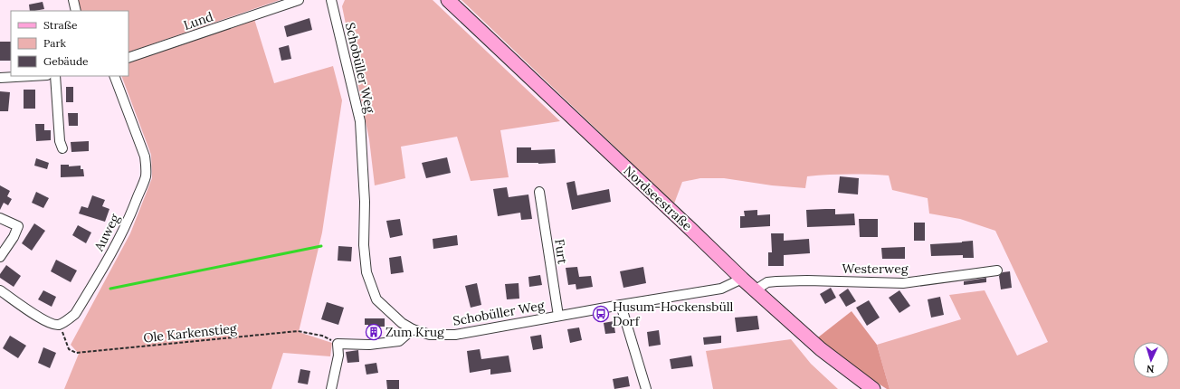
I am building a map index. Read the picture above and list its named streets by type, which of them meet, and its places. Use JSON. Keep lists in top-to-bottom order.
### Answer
{
  "streets": {
    "main road": ["Nordseestraße"],
    "street": [
      "Lund",
      "Schobüller Weg",
      "Auweg",
      "Furt",
      "Westerweg"
    ],
    "path": ["Ole Karkenstieg"]
  },
  "crossings": [
    ["Schobüller Weg", "Nordseestraße"],
    ["Schobüller Weg", "Furt"],
    ["Nordseestraße", "Westerweg"],
    ["Auweg", "Ole Karkenstieg"]
  ],
  "places": {
    "bus stop": ["Husum-Hockensbüll Dorf"],
    "building": ["Zum Krug"]
  },
  "legend": ["Straße", "Park", "Gebäude"],
  "north": "bottom"
}
